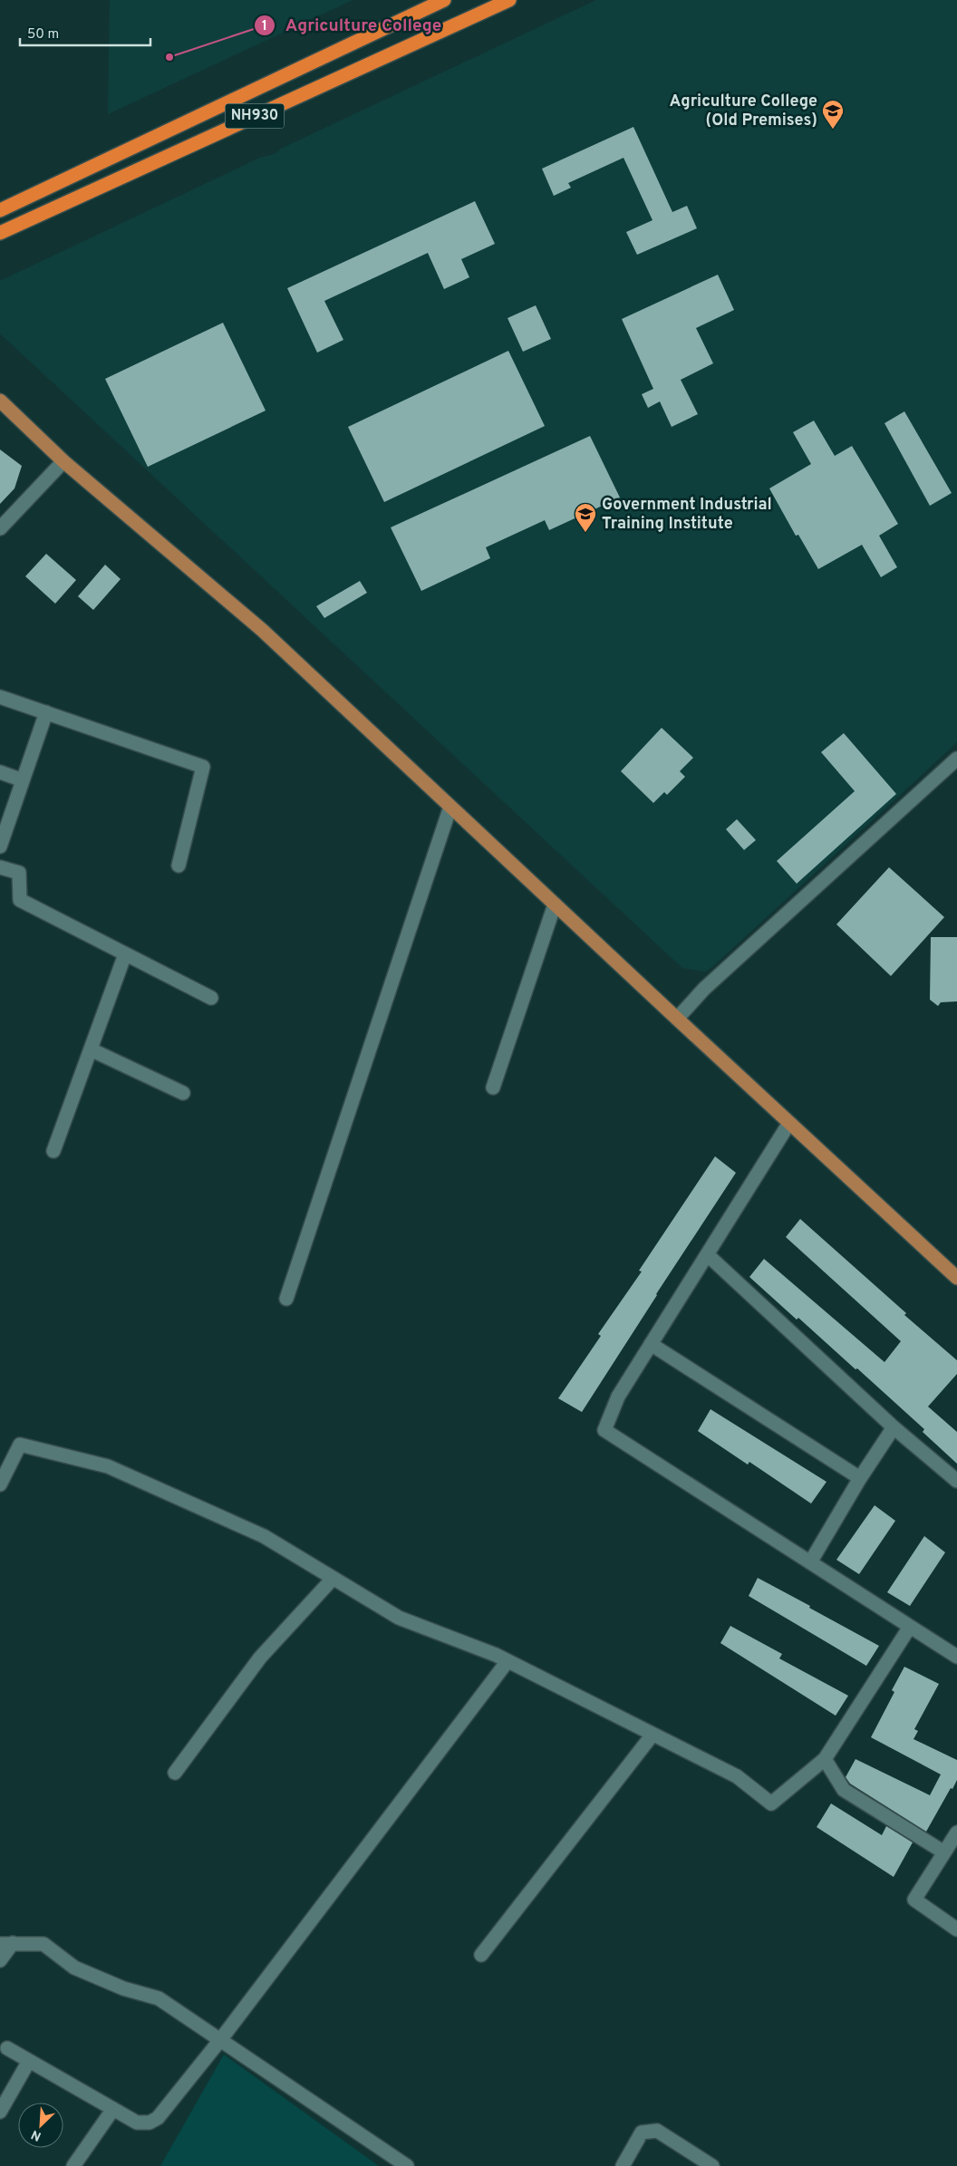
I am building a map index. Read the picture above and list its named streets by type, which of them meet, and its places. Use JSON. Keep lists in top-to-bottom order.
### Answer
{
  "streets": {
    "highway": ["NH930"]
  },
  "places": {
    "other": ["Agriculture College"],
    "school or university": ["Agriculture College (Old Premises)", "Government Industrial Training Institute"]
  },
  "scale_bar": "50 m",
  "north": "bottom left"
}
